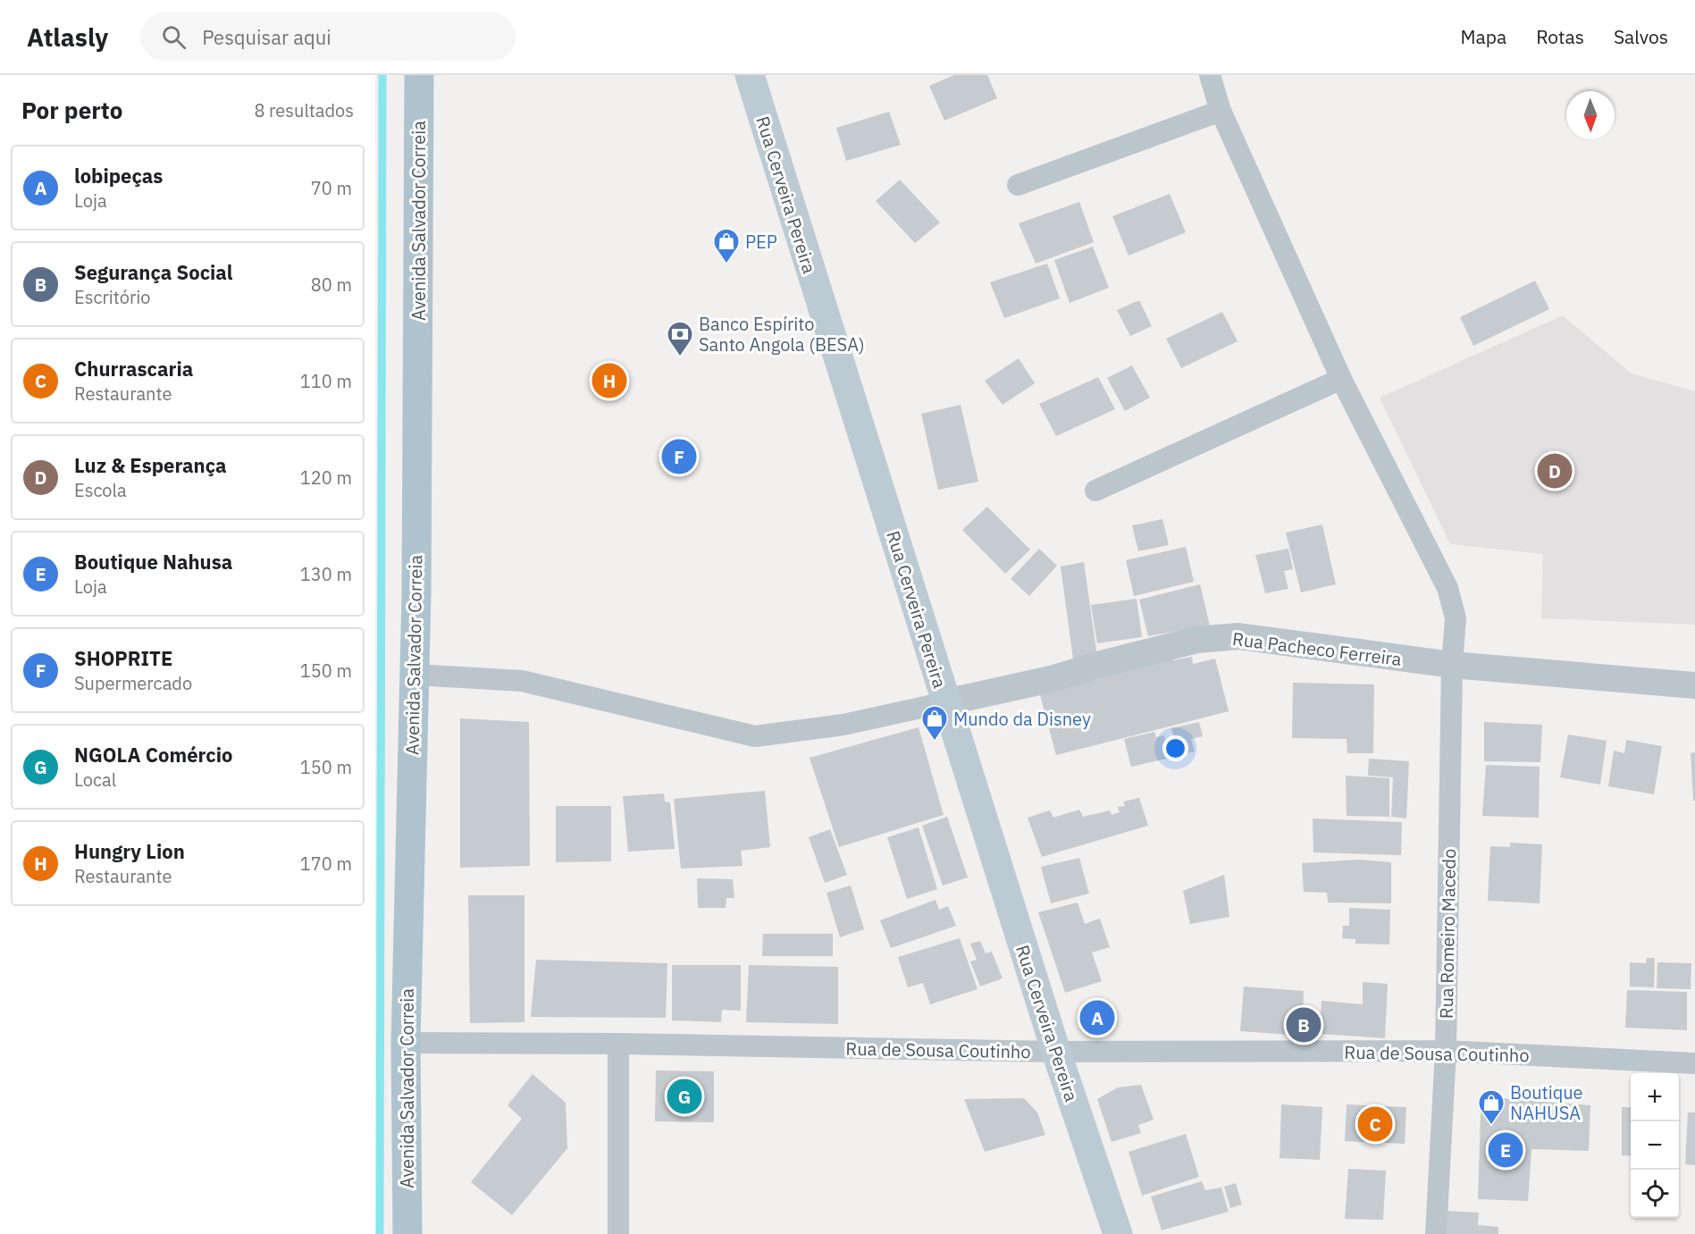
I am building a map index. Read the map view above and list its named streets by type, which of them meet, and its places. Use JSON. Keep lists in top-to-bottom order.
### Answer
{
  "streets": {
    "main road": ["Rua Cerveira Pereira", "Avenida Salvador Correia"],
    "street": ["Rua Pacheco Ferreira", "Rua Romeiro Macedo", "Rua de Sousa Coutinho"]
  },
  "crossings": [
    ["Rua Cerveira Pereira", "Rua Pacheco Ferreira"],
    ["Rua Cerveira Pereira", "Rua de Sousa Coutinho"],
    ["Avenida Salvador Correia", "Rua de Sousa Coutinho"],
    ["Rua Pacheco Ferreira", "Rua Romeiro Macedo"],
    ["Rua Romeiro Macedo", "Rua de Sousa Coutinho"]
  ],
  "places": {
    "shop": ["PEP", "Mundo da Disney", "Boutique NAHUSA"],
    "bank": ["Banco Espírito Santo Angola (BESA)"]
  },
  "north": "bottom",
  "page": {
    "header": "Atlasly",
    "search": "Pesquisar aqui",
    "nav": ["Mapa", "Rotas", "Salvos"],
    "heading": ["Por perto", "8 resultados"],
    "list": [
      {
        "mark": "A",
        "name": "lobipeças",
        "note": "Loja",
        "value": "70 m"
      },
      {
        "mark": "B",
        "name": "Segurança Social",
        "note": "Escritório",
        "value": "80 m"
      },
      {
        "mark": "C",
        "name": "Churrascaria",
        "note": "Restaurante",
        "value": "110 m"
      },
      {
        "mark": "D",
        "name": "Luz & Esperança",
        "note": "Escola",
        "value": "120 m"
      },
      {
        "mark": "E",
        "name": "Boutique Nahusa",
        "note": "Loja",
        "value": "130 m"
      },
      {
        "mark": "F",
        "name": "SHOPRITE",
        "note": "Supermercado",
        "value": "150 m"
      },
      {
        "mark": "G",
        "name": "NGOLA Comércio",
        "note": "Local",
        "value": "150 m"
      },
      {
        "mark": "H",
        "name": "Hungry Lion",
        "note": "Restaurante",
        "value": "170 m"
      }
    ],
    "pins": [
      "H",
      "F",
      "D",
      "A",
      "B",
      "G",
      "C",
      "E"
    ],
    "map_buttons": ["+", "−"]
  }
}
